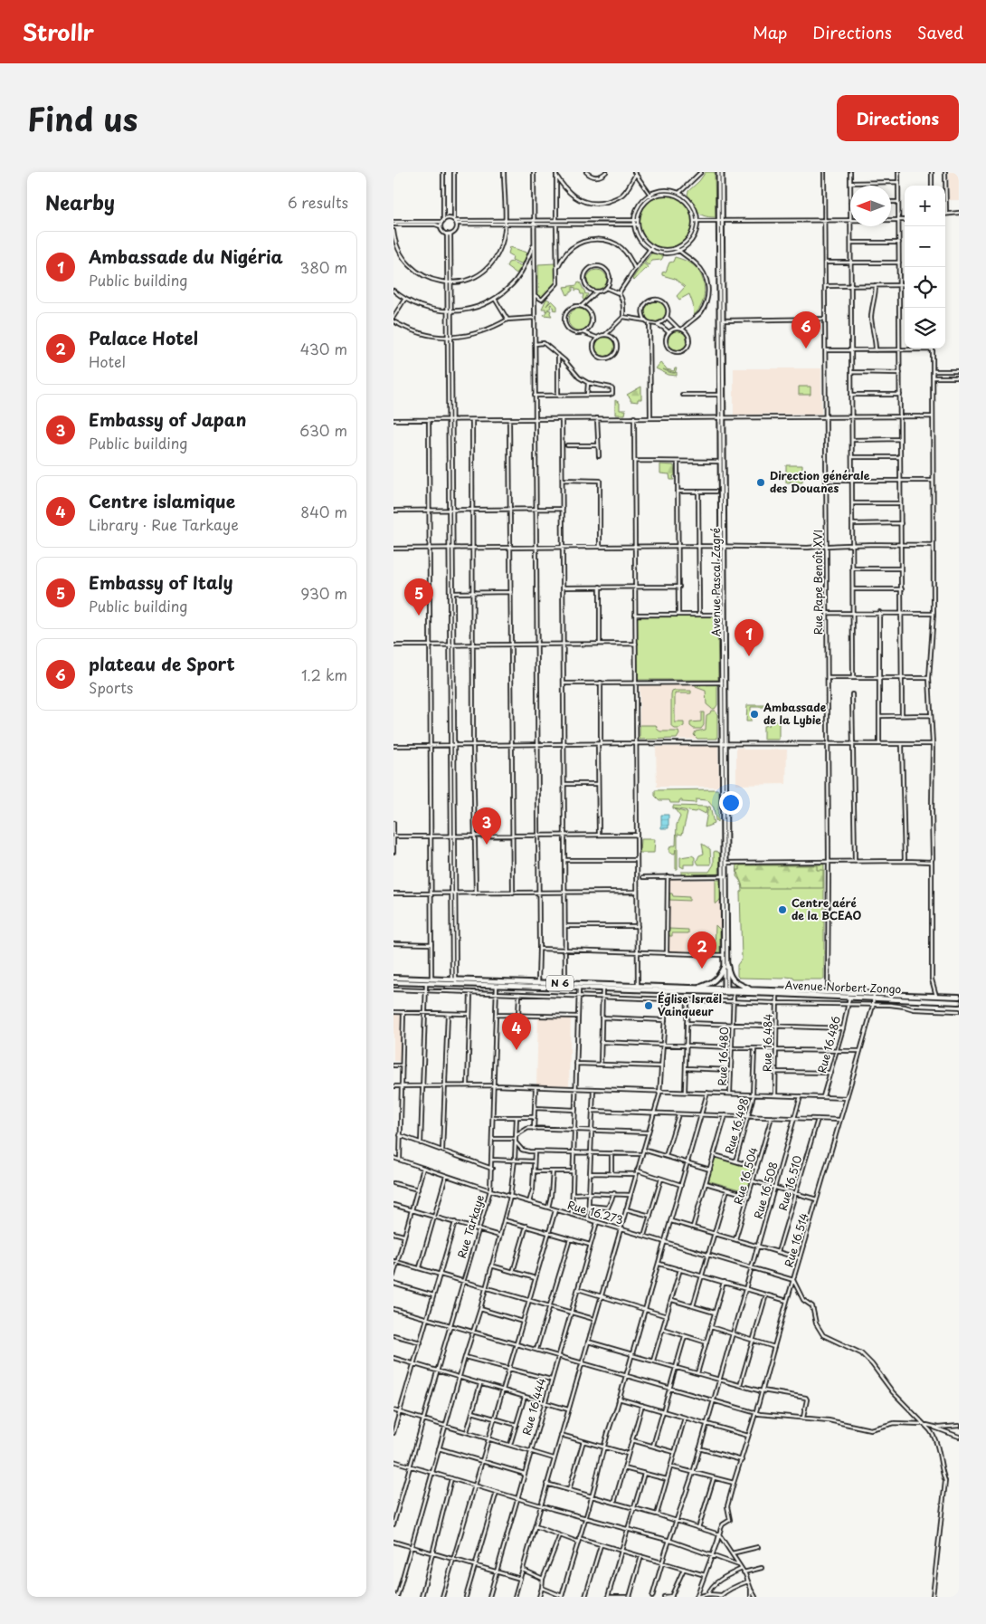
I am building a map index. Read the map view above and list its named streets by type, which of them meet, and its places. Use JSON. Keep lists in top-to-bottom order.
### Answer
{
  "streets": {
    "main road": ["Avenue Pascal Zagré", "N 6", "Avenue Norbert Zongo"],
    "street": [
      "Rue Pape Benoît XVI",
      "Rue 16.484",
      "Rue 16.486",
      "Rue 16.480",
      "Rue 16.498",
      "Rue 16.504",
      "Rue 16.510",
      "Rue 16.508",
      "Rue 16.273",
      "Rue Tarkaye",
      "Rue 16.514",
      "Rue 16.444"
    ]
  },
  "crossings": [
    ["Avenue Pascal Zagré", "N 6"],
    ["Avenue Pascal Zagré", "Avenue Norbert Zongo"],
    ["Rue Pape Benoît XVI", "Avenue Norbert Zongo"],
    ["N 6", "Avenue Norbert Zongo"],
    ["N 6", "Rue Tarkaye"],
    ["Avenue Norbert Zongo", "Rue 16.484"],
    ["Avenue Norbert Zongo", "Rue 16.486"],
    ["Avenue Norbert Zongo", "Rue 16.480"],
    ["Avenue Norbert Zongo", "Rue 16.514"],
    ["Rue 16.508", "Rue 16.273"],
    ["Rue 16.273", "Rue Tarkaye"],
    ["Rue 16.273", "Rue 16.514"],
    ["Rue 16.273", "Rue 16.444"]
  ],
  "places": [
    "Direction générale des Douanes",
    "Ambassade de la Lybie",
    "Centre aéré de la BCEAO",
    "Église Israël Vainqueur"
  ],
  "north": "left",
  "page": {
    "header": "Strollr",
    "nav": ["Map", "Directions", "Saved"],
    "title": "Find us",
    "buttons": "Directions",
    "heading": ["Nearby", "6 results"],
    "map_buttons": ["+", "−"],
    "list": [
      {
        "mark": "1",
        "name": "Ambassade du Nigéria",
        "note": "Public building",
        "value": "380 m"
      },
      {
        "mark": "2",
        "name": "Palace Hotel",
        "note": "Hotel",
        "value": "430 m"
      },
      {
        "mark": "3",
        "name": "Embassy of Japan",
        "note": "Public building",
        "value": "630 m"
      },
      {
        "mark": "4",
        "name": "Centre islamique",
        "note": "Library · Rue Tarkaye",
        "value": "840 m"
      },
      {
        "mark": "5",
        "name": "Embassy of Italy",
        "note": "Public building",
        "value": "930 m"
      },
      {
        "mark": "6",
        "name": "plateau de Sport",
        "note": "Sports",
        "value": "1.2 km"
      }
    ],
    "pins": [
      "6",
      "5",
      "1",
      "3",
      "2",
      "4"
    ]
  }
}
